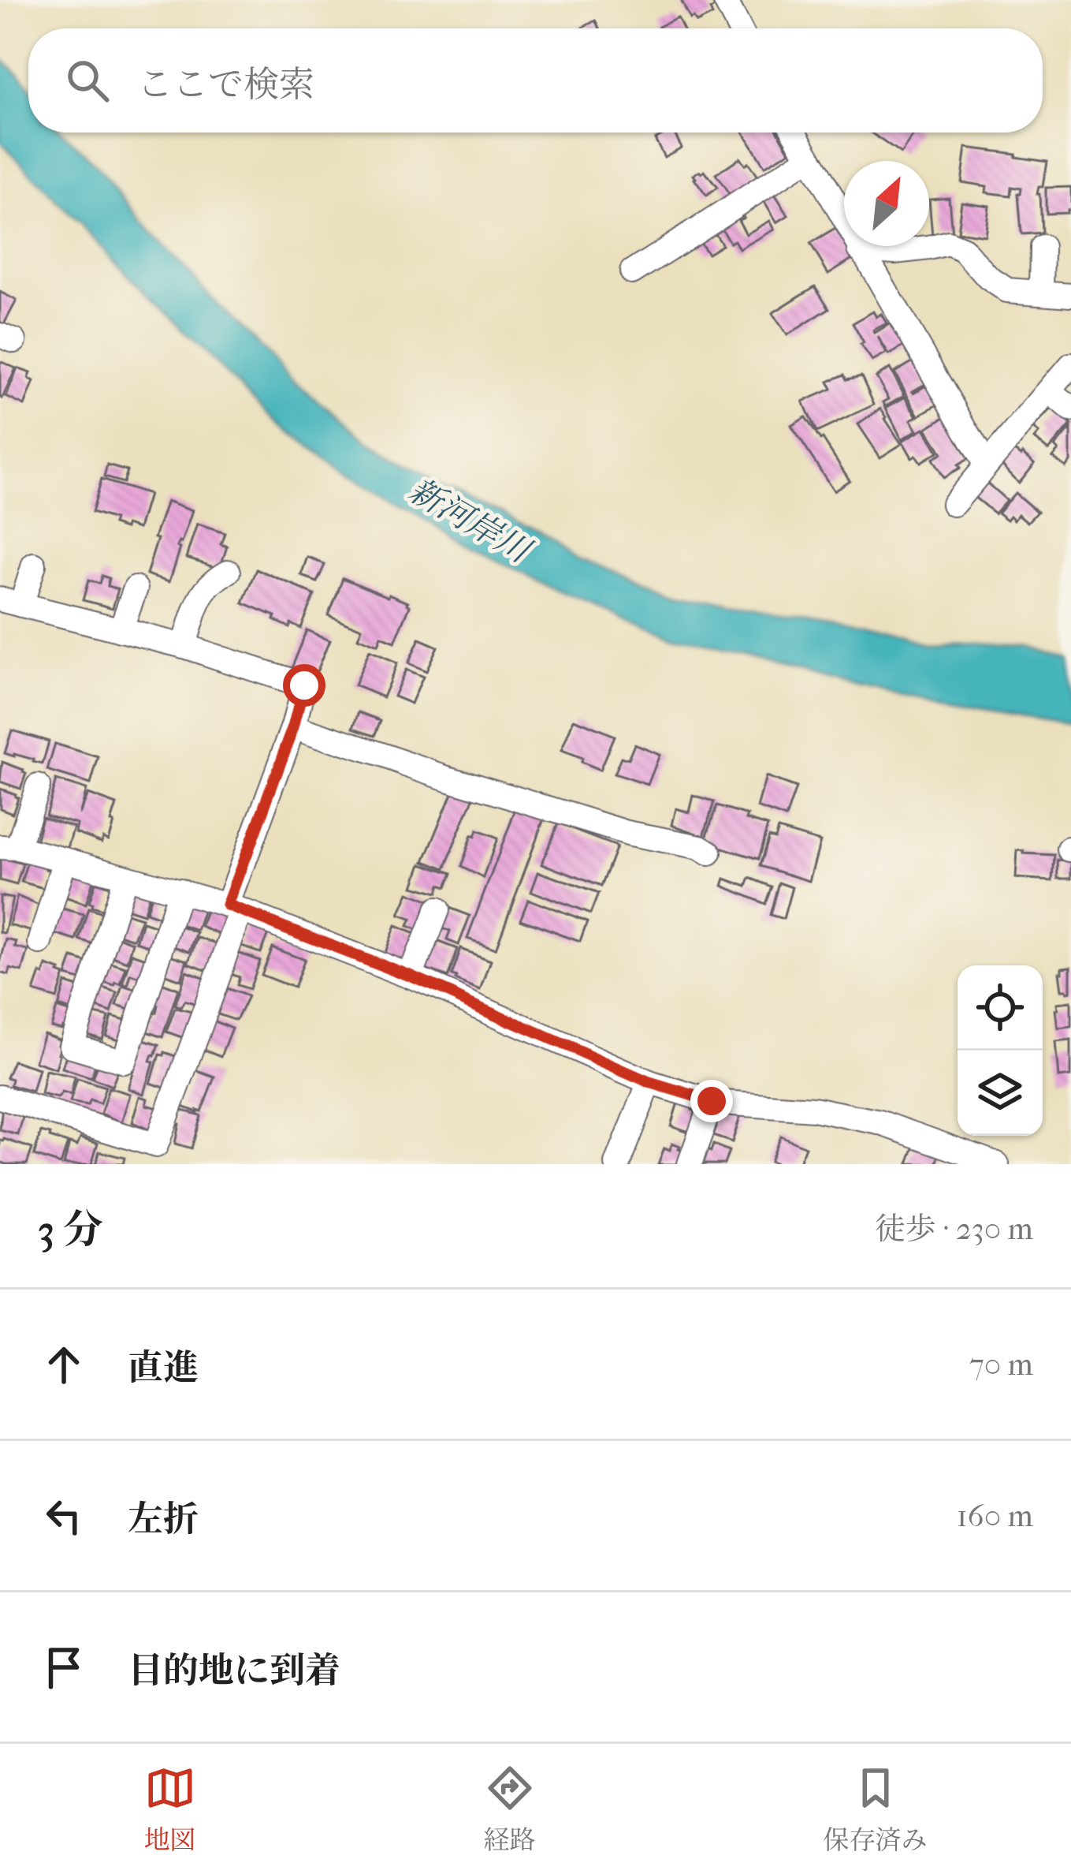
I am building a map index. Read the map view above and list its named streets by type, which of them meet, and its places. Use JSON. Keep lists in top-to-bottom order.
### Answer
{
  "water": ["新河岸川"],
  "north": "top right",
  "page": {
    "search": "ここで検索",
    "heading": ["3 分", "徒歩 · 230 m"],
    "list": [
      ["直進", "70 m"],
      ["左折", "160 m"],
      "目的地に到着"
    ],
    "nav": ["地図", "経路", "保存済み"]
  }
}
